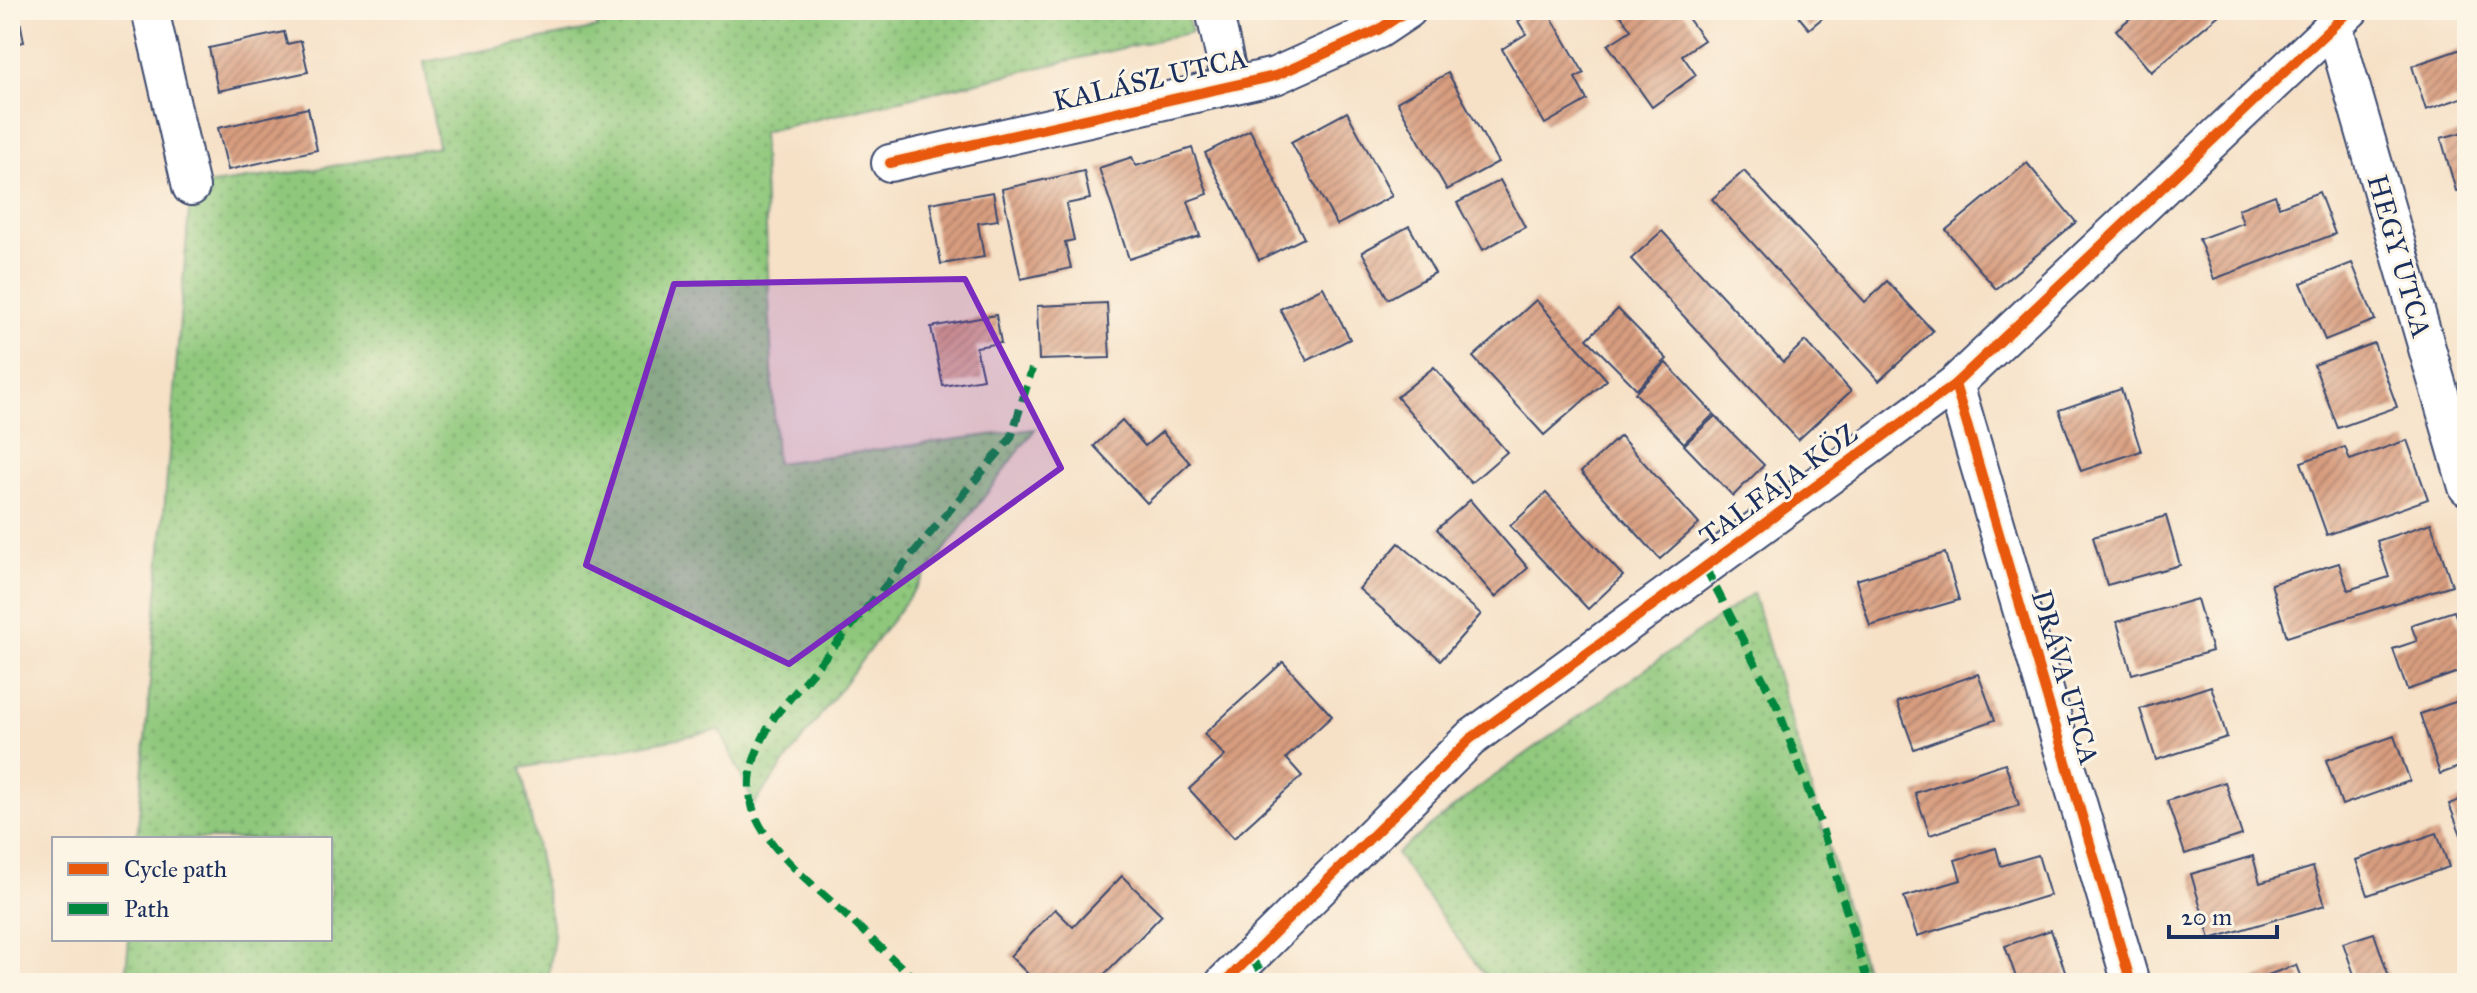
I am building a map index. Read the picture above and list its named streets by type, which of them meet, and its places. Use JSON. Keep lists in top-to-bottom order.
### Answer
{
  "streets": {
    "street": [
      "KALÁSZ UTCA",
      "HEGY UTCA",
      "TALFÁJA KÖZ",
      "DRÁVA UTCA"
    ]
  },
  "crossings": [
    ["HEGY UTCA", "TALFÁJA KÖZ"],
    ["TALFÁJA KÖZ", "DRÁVA UTCA"]
  ],
  "legend": ["Cycle path", "Path"],
  "scale_bar": "20 m"
}
